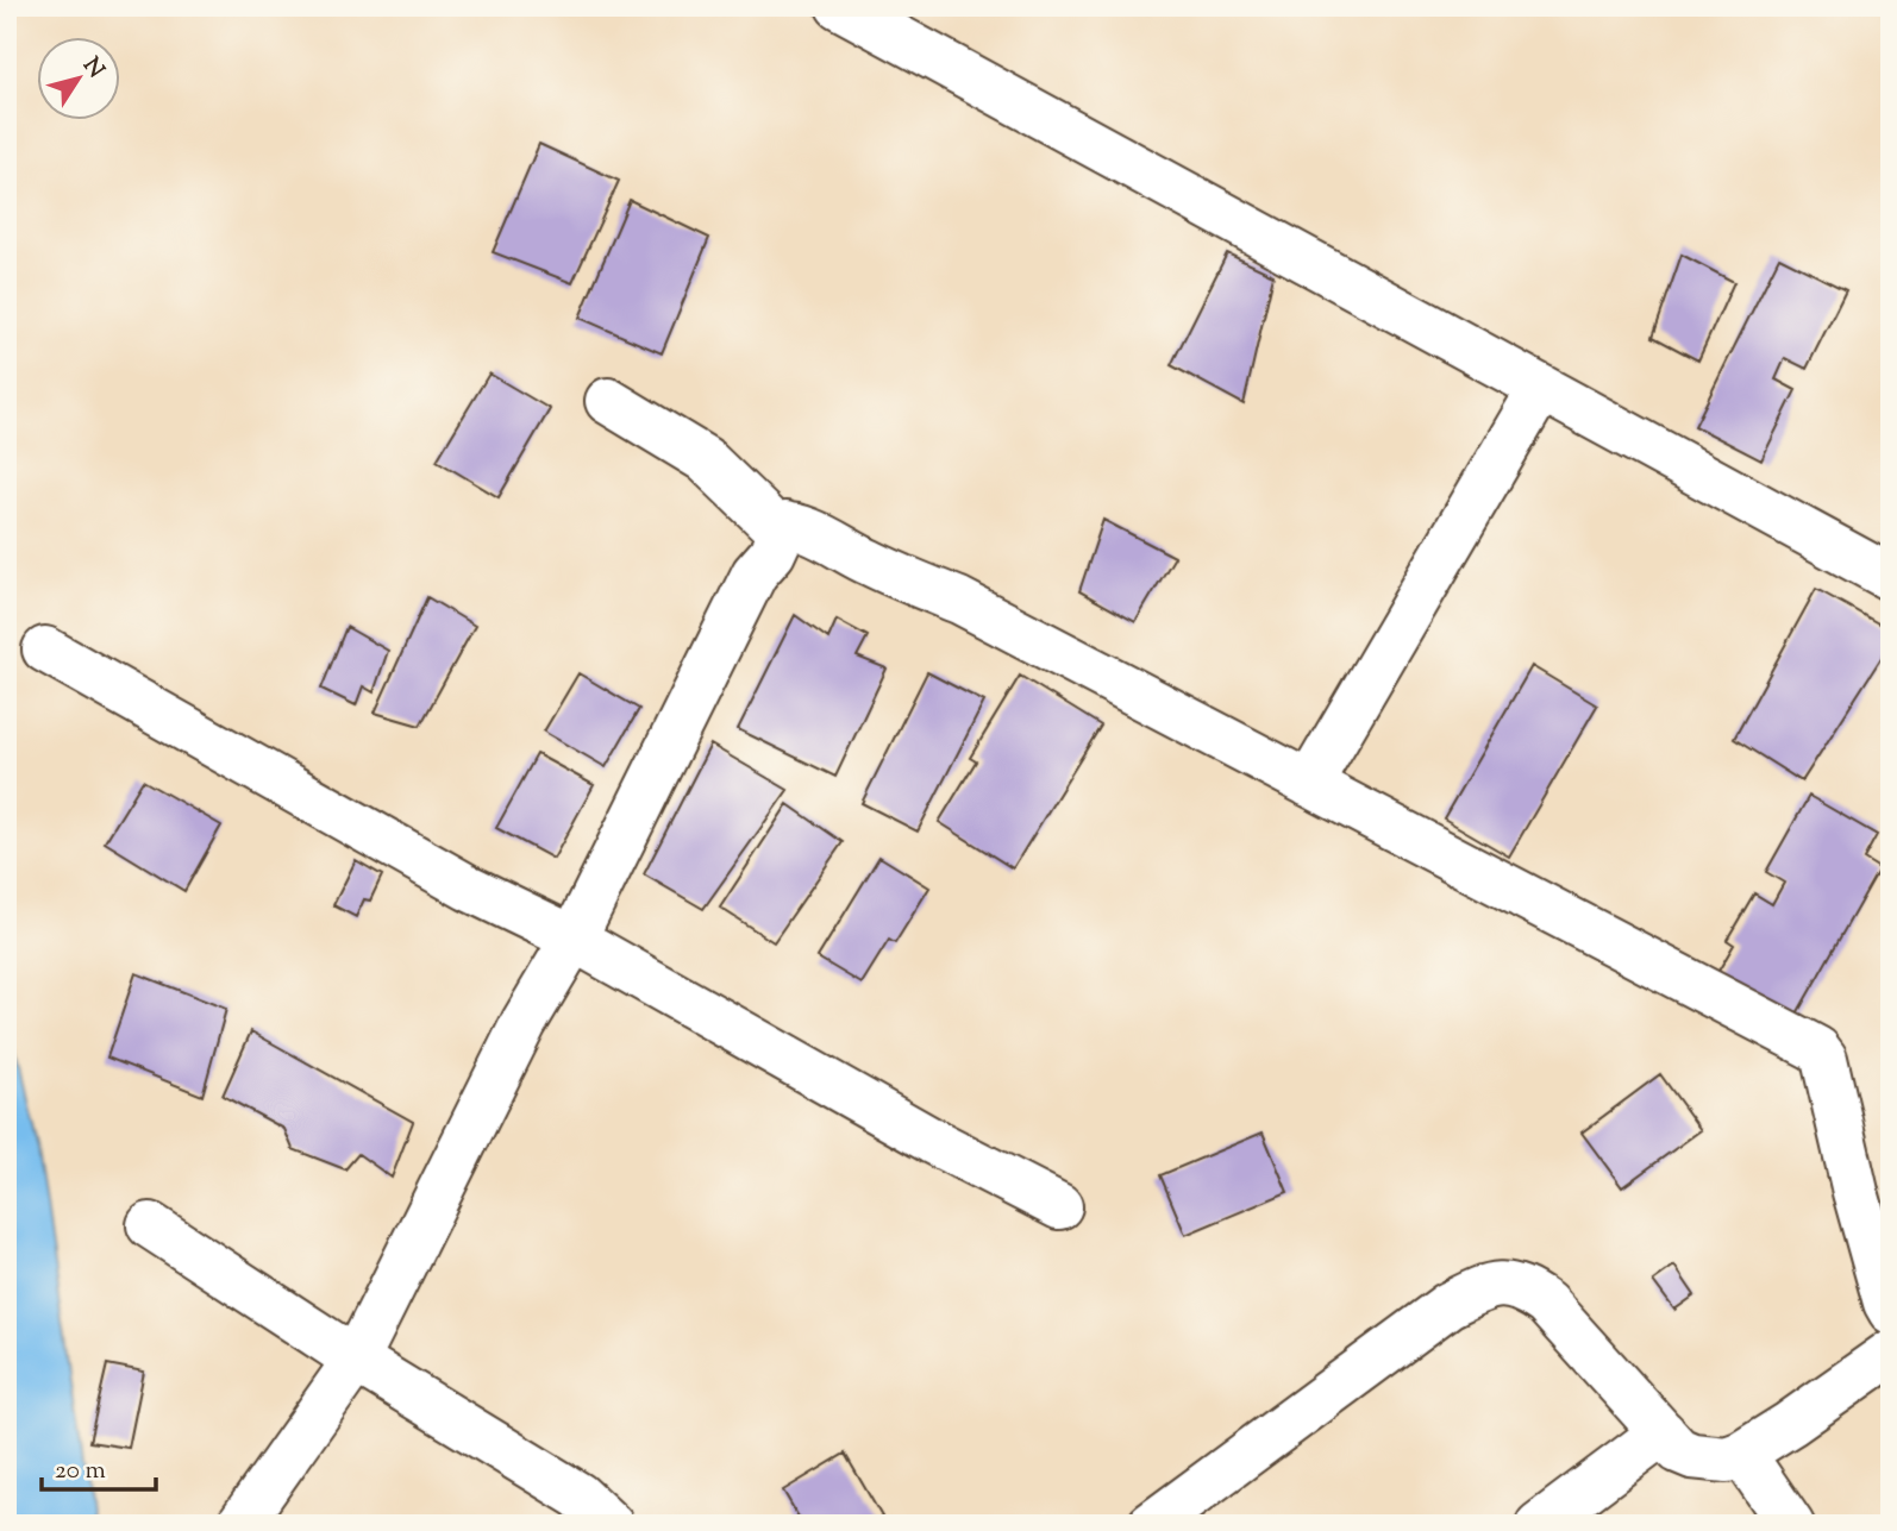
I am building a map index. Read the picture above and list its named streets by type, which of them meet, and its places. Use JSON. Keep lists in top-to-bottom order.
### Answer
{
  "scale_bar": "20 m",
  "north": "top right"
}
